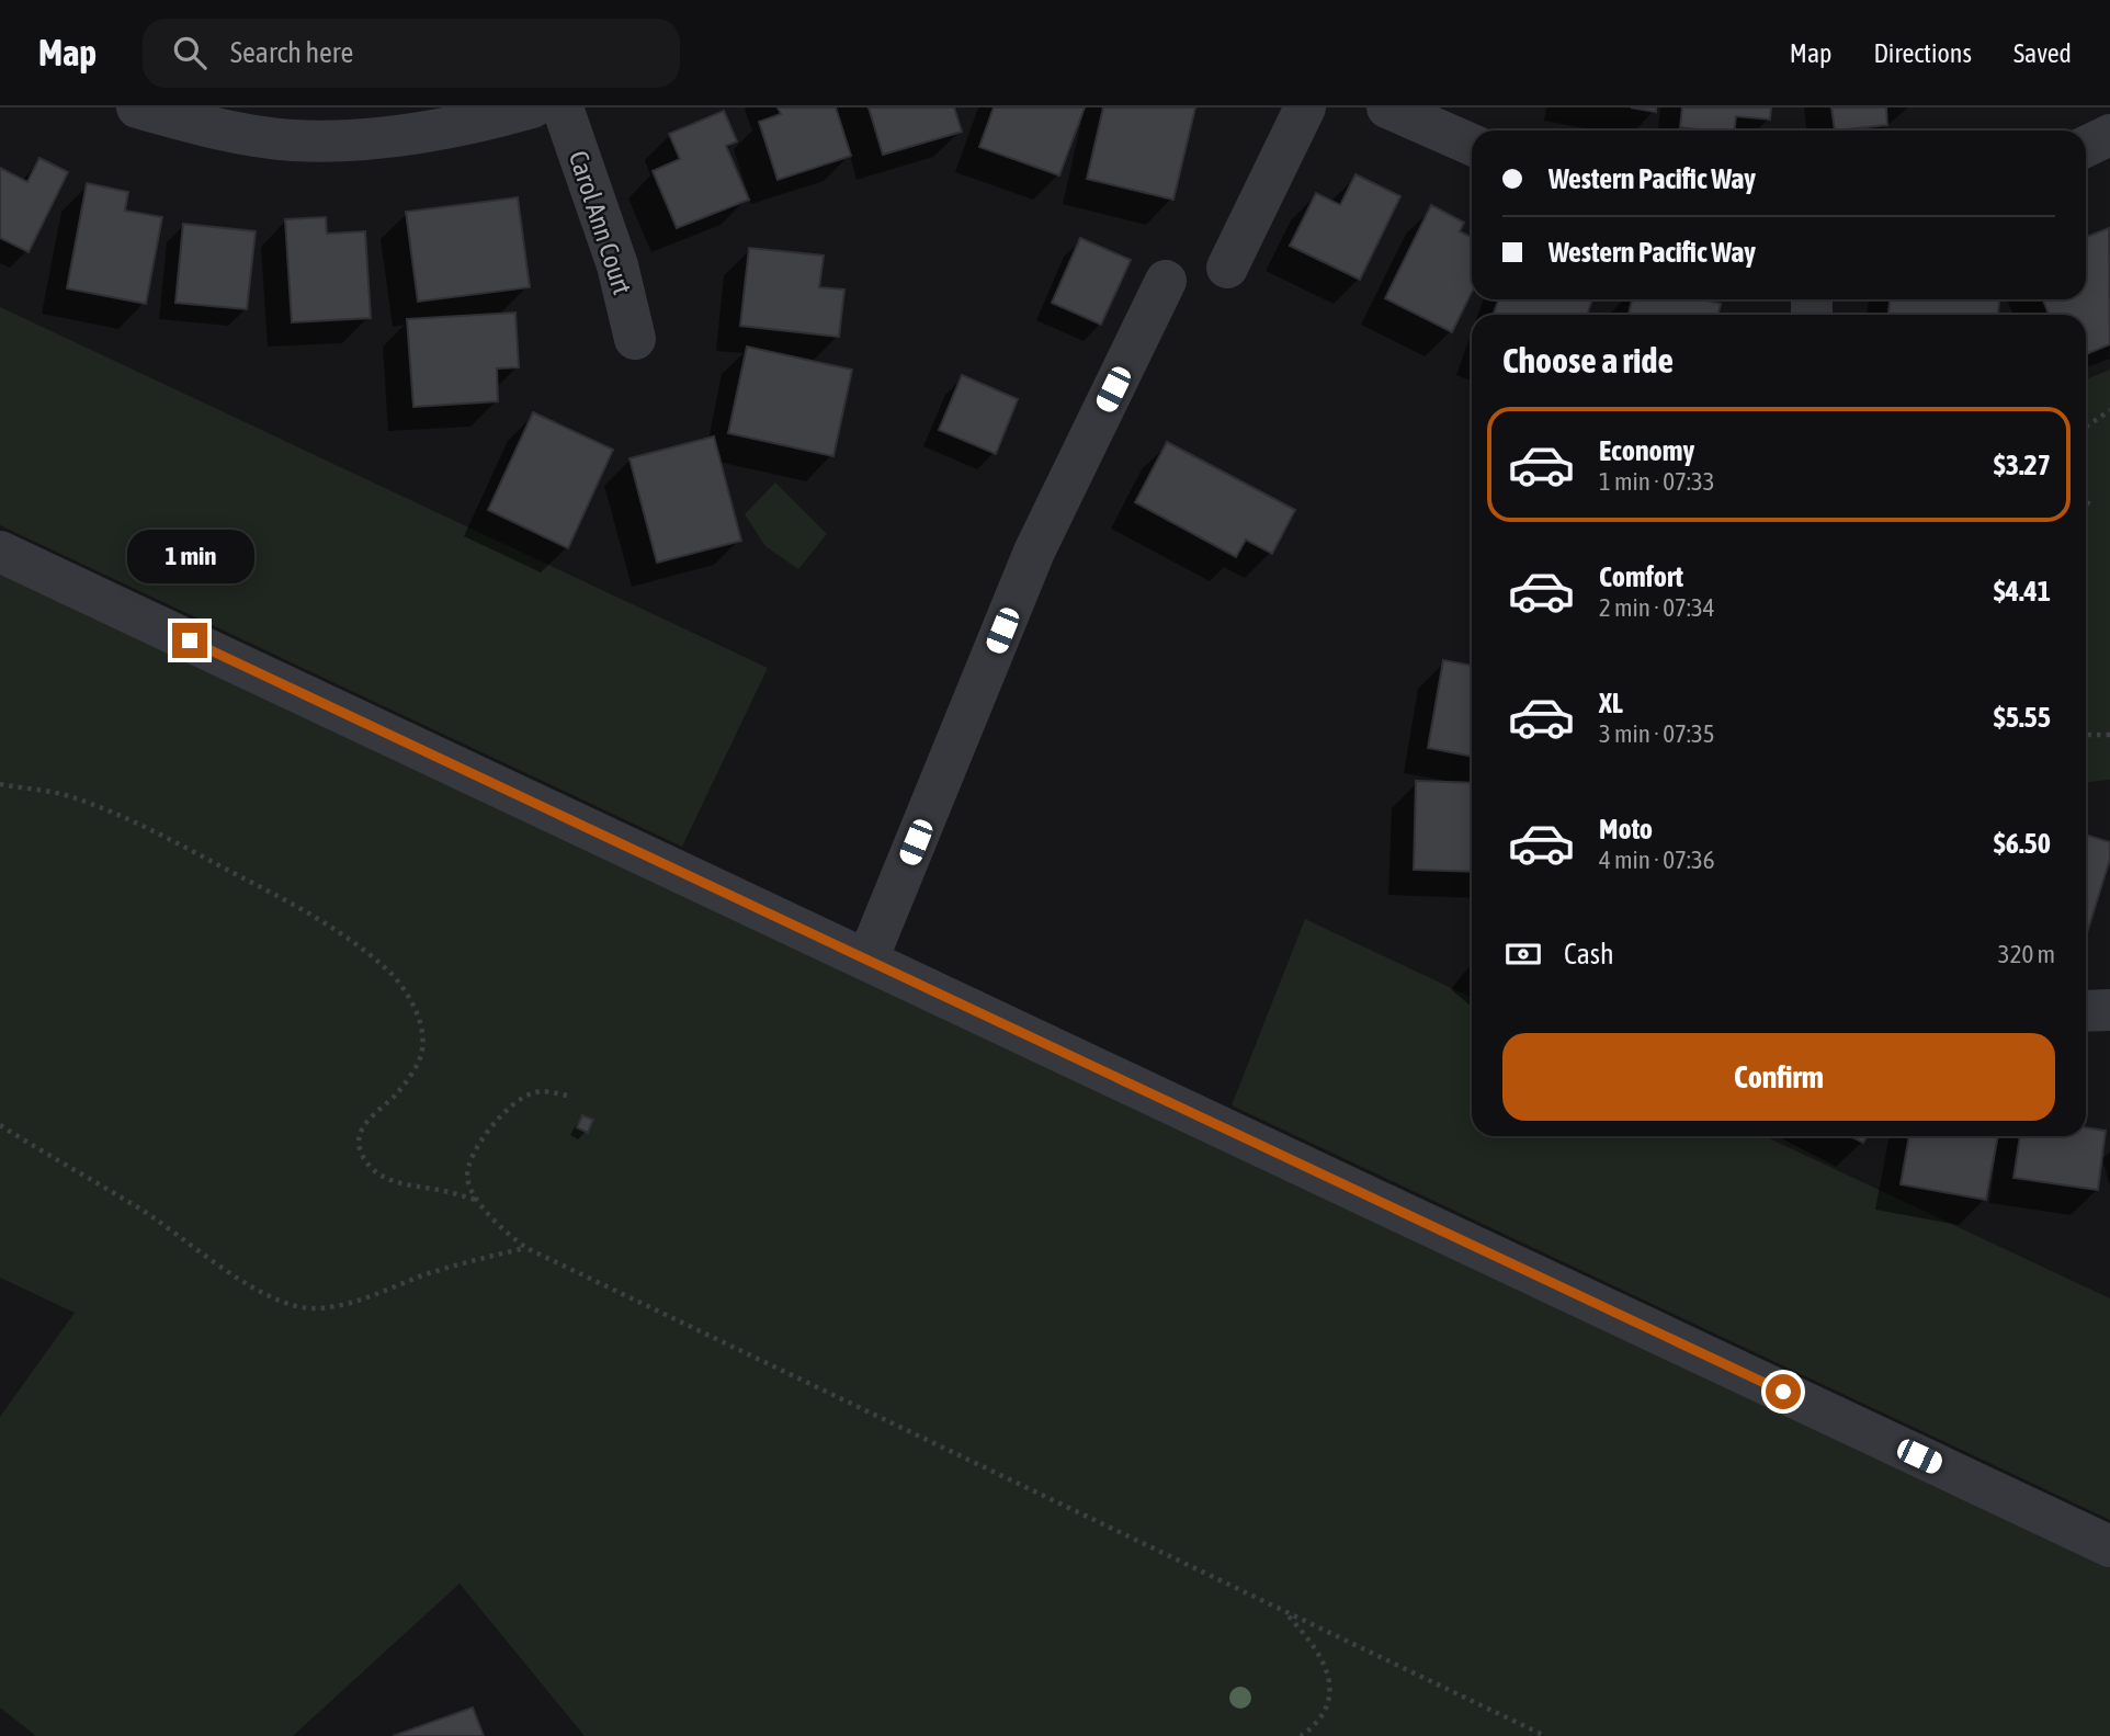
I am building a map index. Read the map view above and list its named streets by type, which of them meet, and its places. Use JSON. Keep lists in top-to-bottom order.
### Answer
{
  "streets": {
    "street": ["Carol Ann Court"]
  },
  "page": {
    "header": "Map",
    "search": "Search here",
    "nav": ["Map", "Directions", "Saved"],
    "banner": ["Western Pacific Way", "Western Pacific Way"],
    "heading": "Choose a ride",
    "list": [
      {
        "name": "Economy",
        "note": "1 min · 07:33",
        "value": "$3.27"
      },
      {
        "name": "Comfort",
        "note": "2 min · 07:34",
        "value": "$4.41"
      },
      {
        "name": "XL",
        "note": "3 min · 07:35",
        "value": "$5.55"
      },
      {
        "name": "Moto",
        "note": "4 min · 07:36",
        "value": "$6.50"
      }
    ],
    "bubble": "1 min",
    "pay": ["Cash", "320 m"],
    "buttons": "Confirm"
  }
}
